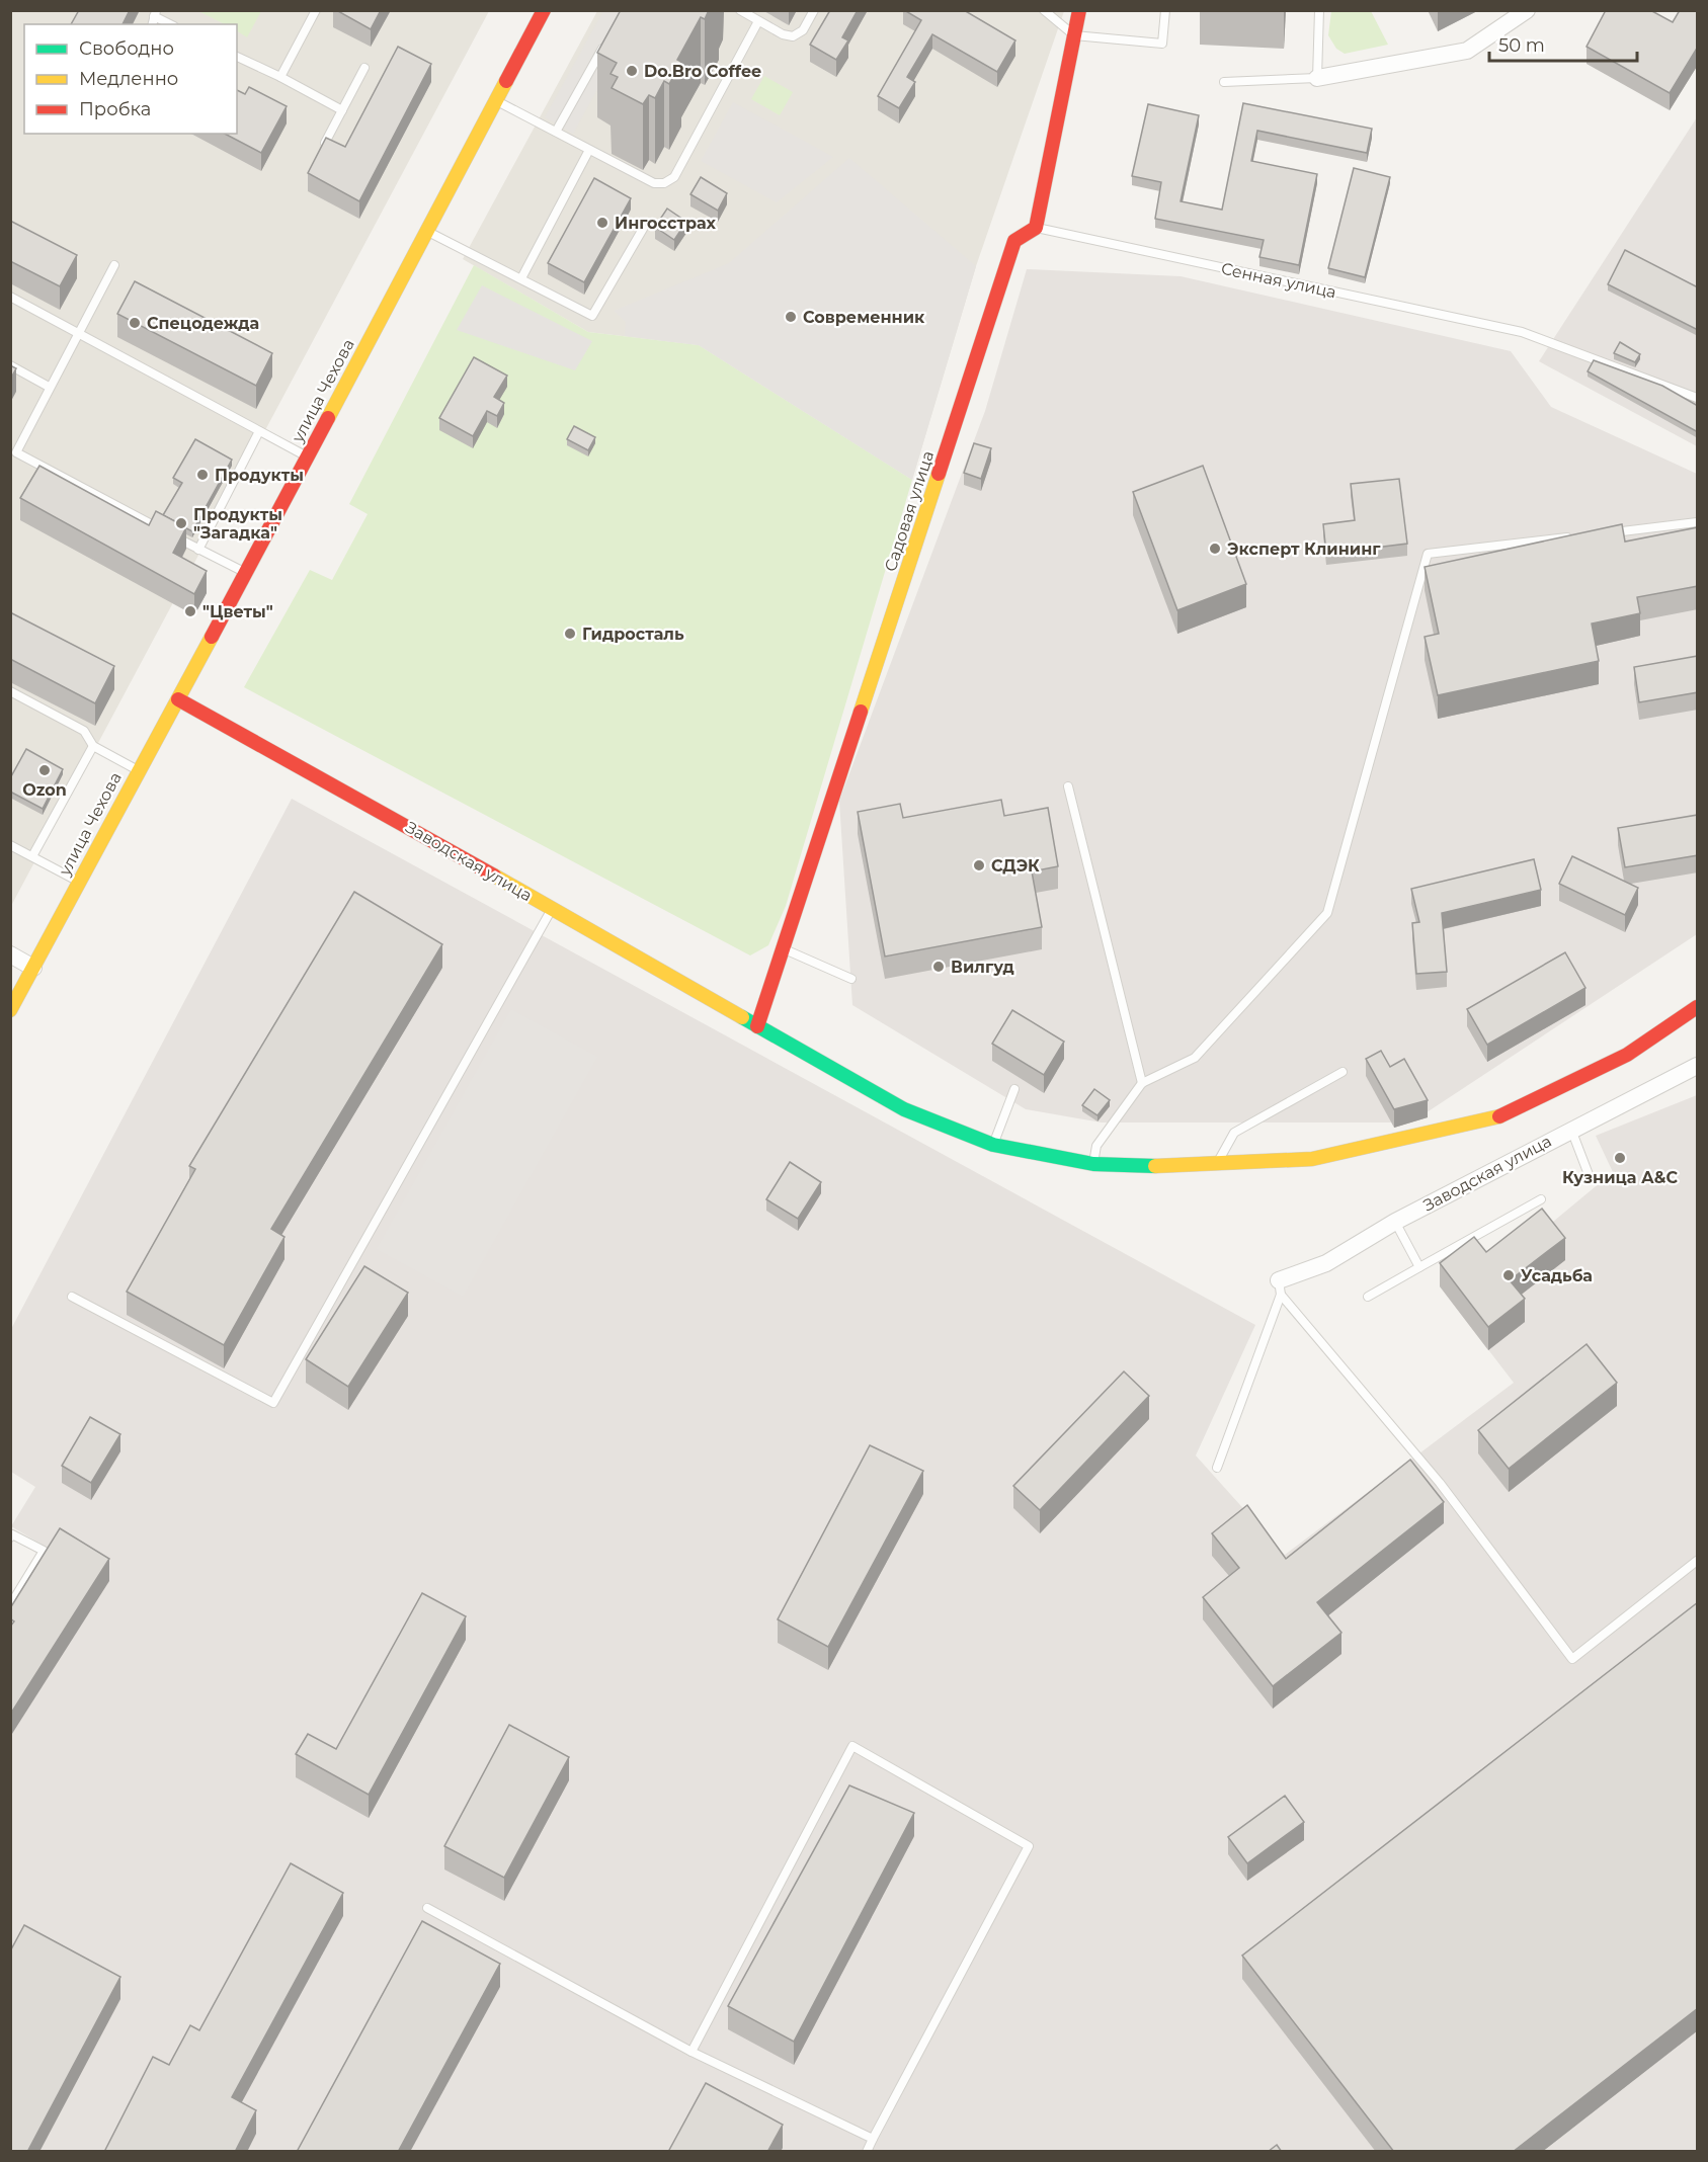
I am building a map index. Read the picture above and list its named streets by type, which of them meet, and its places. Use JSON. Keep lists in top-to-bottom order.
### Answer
{
  "streets": {
    "main road": ["улица Чехова", "Садовая улица", "Заводская улица"],
    "lane": ["Сенная улица"]
  },
  "crossings": [
    ["Сенная улица", "Садовая улица"],
    ["улица Чехова", "Заводская улица"],
    ["Садовая улица", "Заводская улица"]
  ],
  "places": [
    "Do.Bro Coffee",
    "Ингосстрах",
    "Современник",
    "Спецодежда",
    "Продукты",
    "Продукты \"Загадка\"",
    "Эксперт Клининг",
    "\"Цветы\"",
    "Гидросталь",
    "Ozon",
    "СДЭК",
    "Вилгуд",
    "Кузница А&С",
    "Усадьба"
  ],
  "legend": ["Свободно", "Медленно", "Пробка"],
  "scale_bar": "50 m"
}
